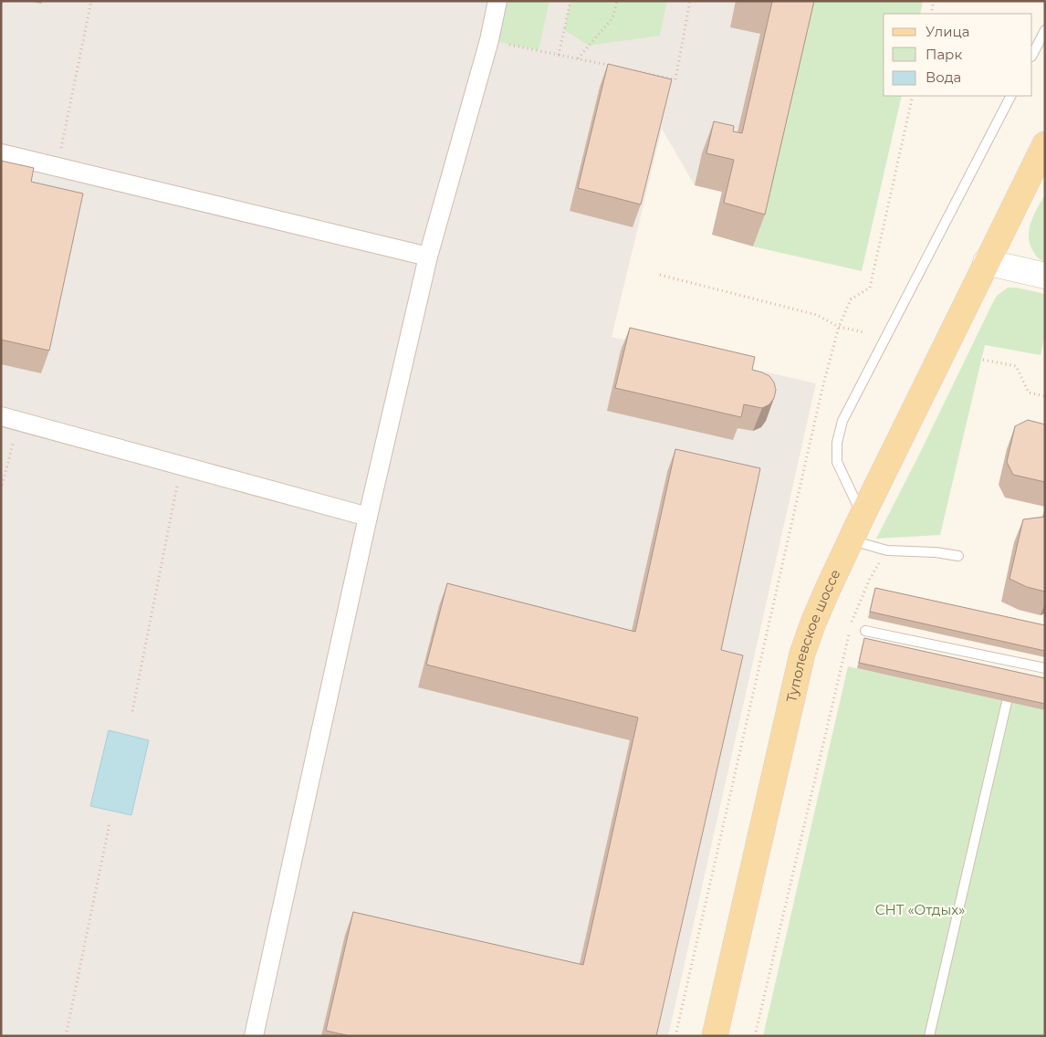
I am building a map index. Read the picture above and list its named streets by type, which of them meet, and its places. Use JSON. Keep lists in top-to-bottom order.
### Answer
{
  "streets": {
    "main road": ["Туполевское шоссе"]
  },
  "parks": ["СНТ «Отдых»"],
  "legend": ["Улица", "Парк", "Вода"]
}
